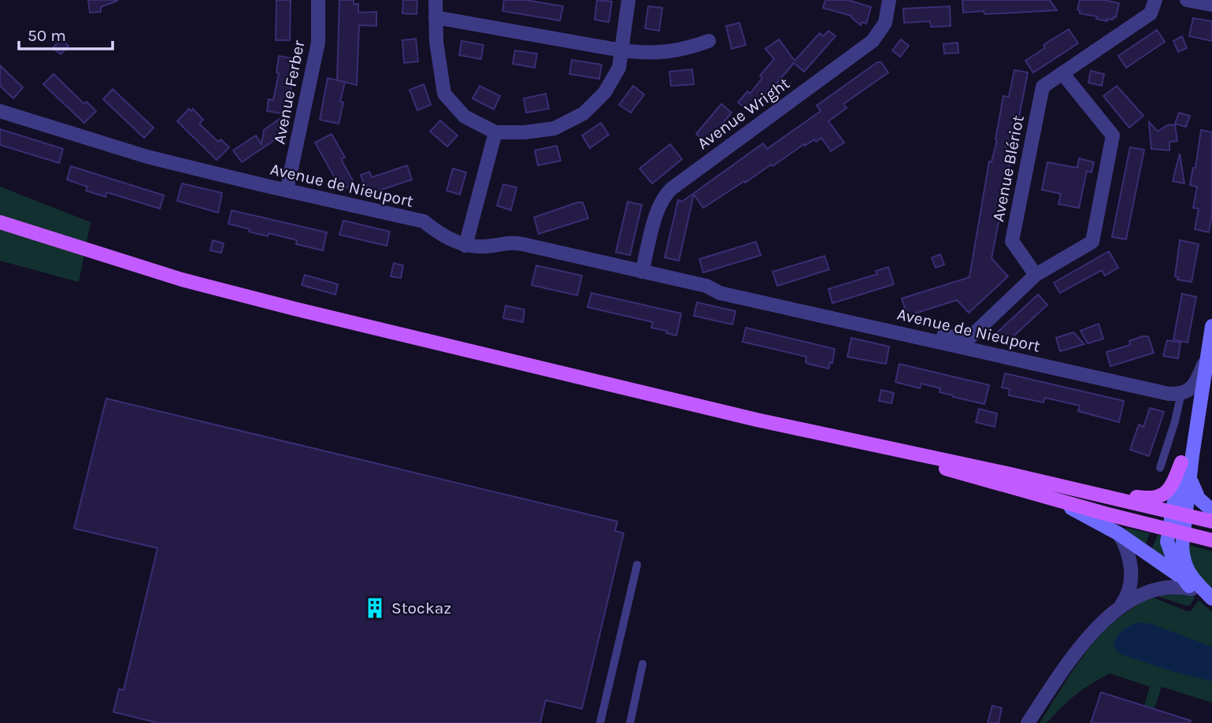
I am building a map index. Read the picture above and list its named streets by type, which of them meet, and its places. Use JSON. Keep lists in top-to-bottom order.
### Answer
{
  "streets": {
    "street": [
      "Avenue Ferber",
      "Avenue Wright",
      "Avenue Blériot",
      "Avenue de Nieuport"
    ]
  },
  "crossings": [
    ["Avenue Ferber", "Avenue de Nieuport"],
    ["Avenue Wright", "Avenue de Nieuport"]
  ],
  "places": {
    "building": ["Stockaz"]
  },
  "scale_bar": "50 m"
}
